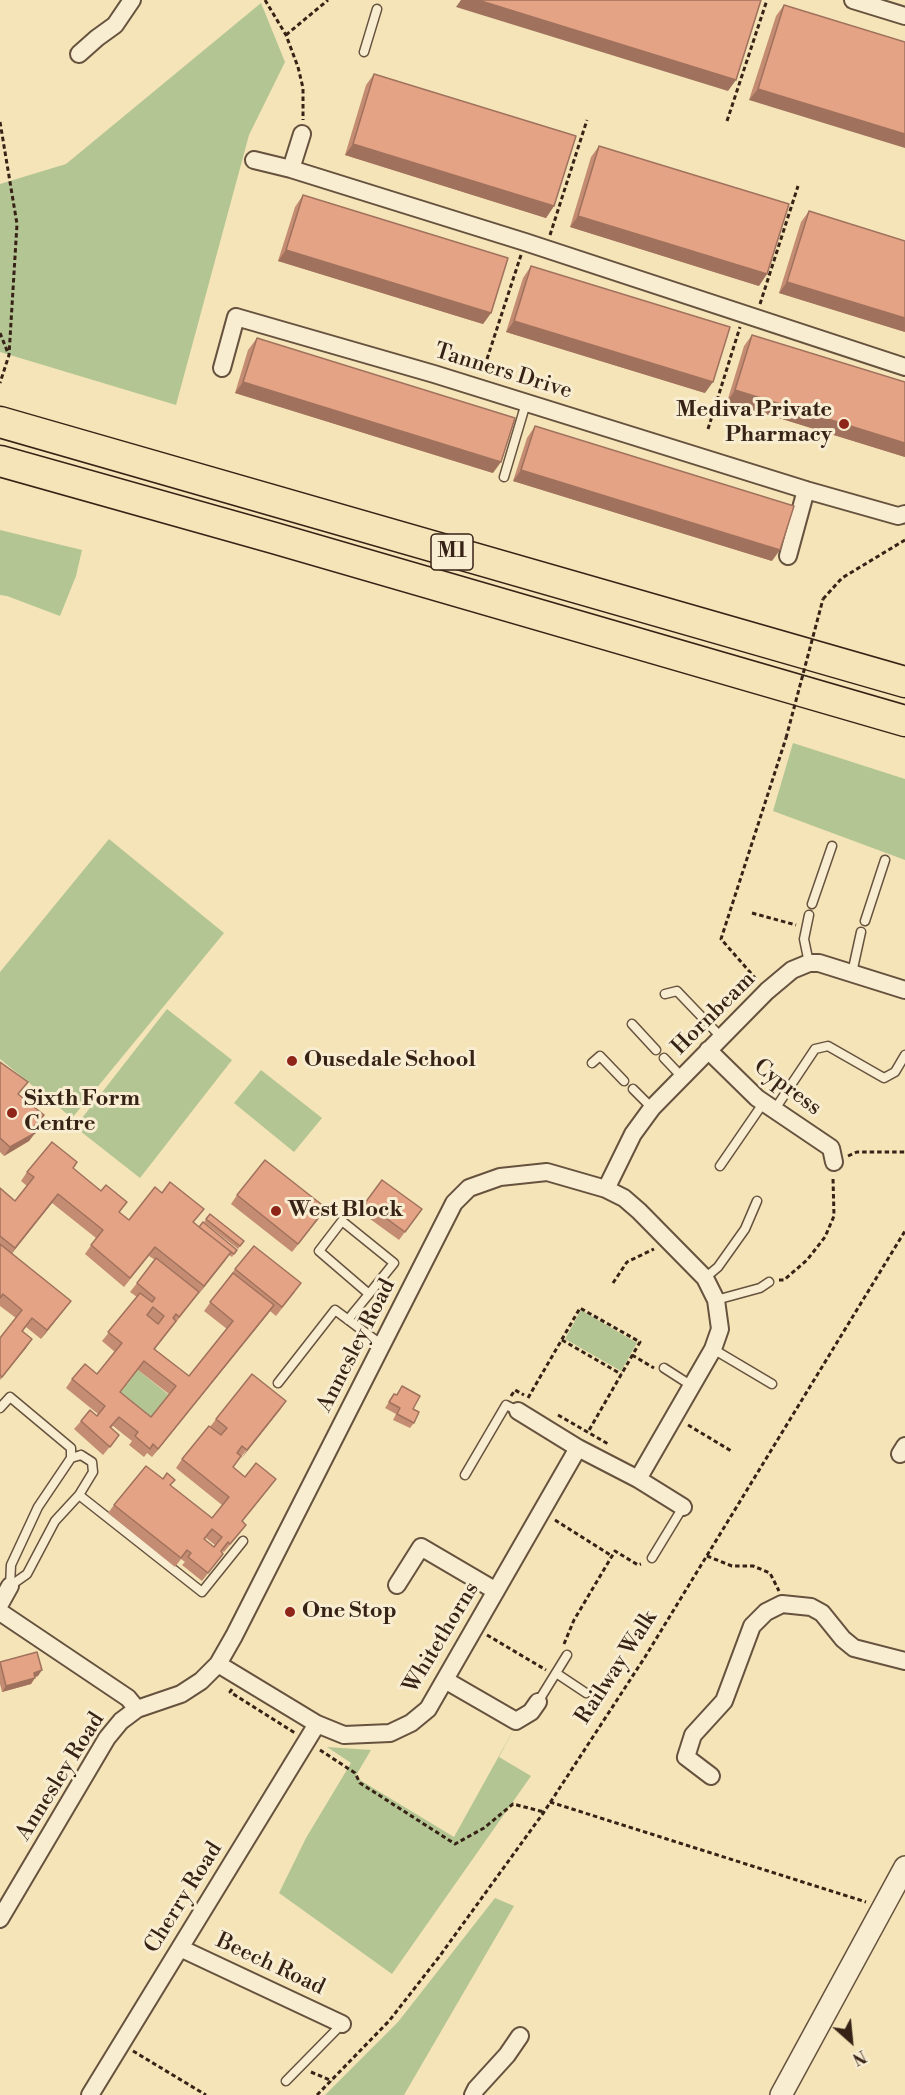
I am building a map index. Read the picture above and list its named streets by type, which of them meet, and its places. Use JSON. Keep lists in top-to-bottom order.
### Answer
{
  "streets": {
    "highway": ["M1"],
    "street": [
      "Tanners Drive",
      "Hornbeam",
      "Cypress",
      "Annesley Road",
      "Whitethorns",
      "Cherry Road",
      "Beech Road"
    ],
    "path": ["Railway Walk"]
  },
  "crossings": [
    ["Hornbeam", "Cypress"],
    ["Hornbeam", "Annesley Road"],
    ["Annesley Road", "Whitethorns"],
    ["Whitethorns", "Cherry Road"],
    ["Cherry Road", "Beech Road"]
  ],
  "places": [
    "Mediva Private Pharmacy",
    "Ousedale School",
    "Sixth Form Centre",
    "West Block",
    "One Stop"
  ],
  "north": "bottom right"
}
